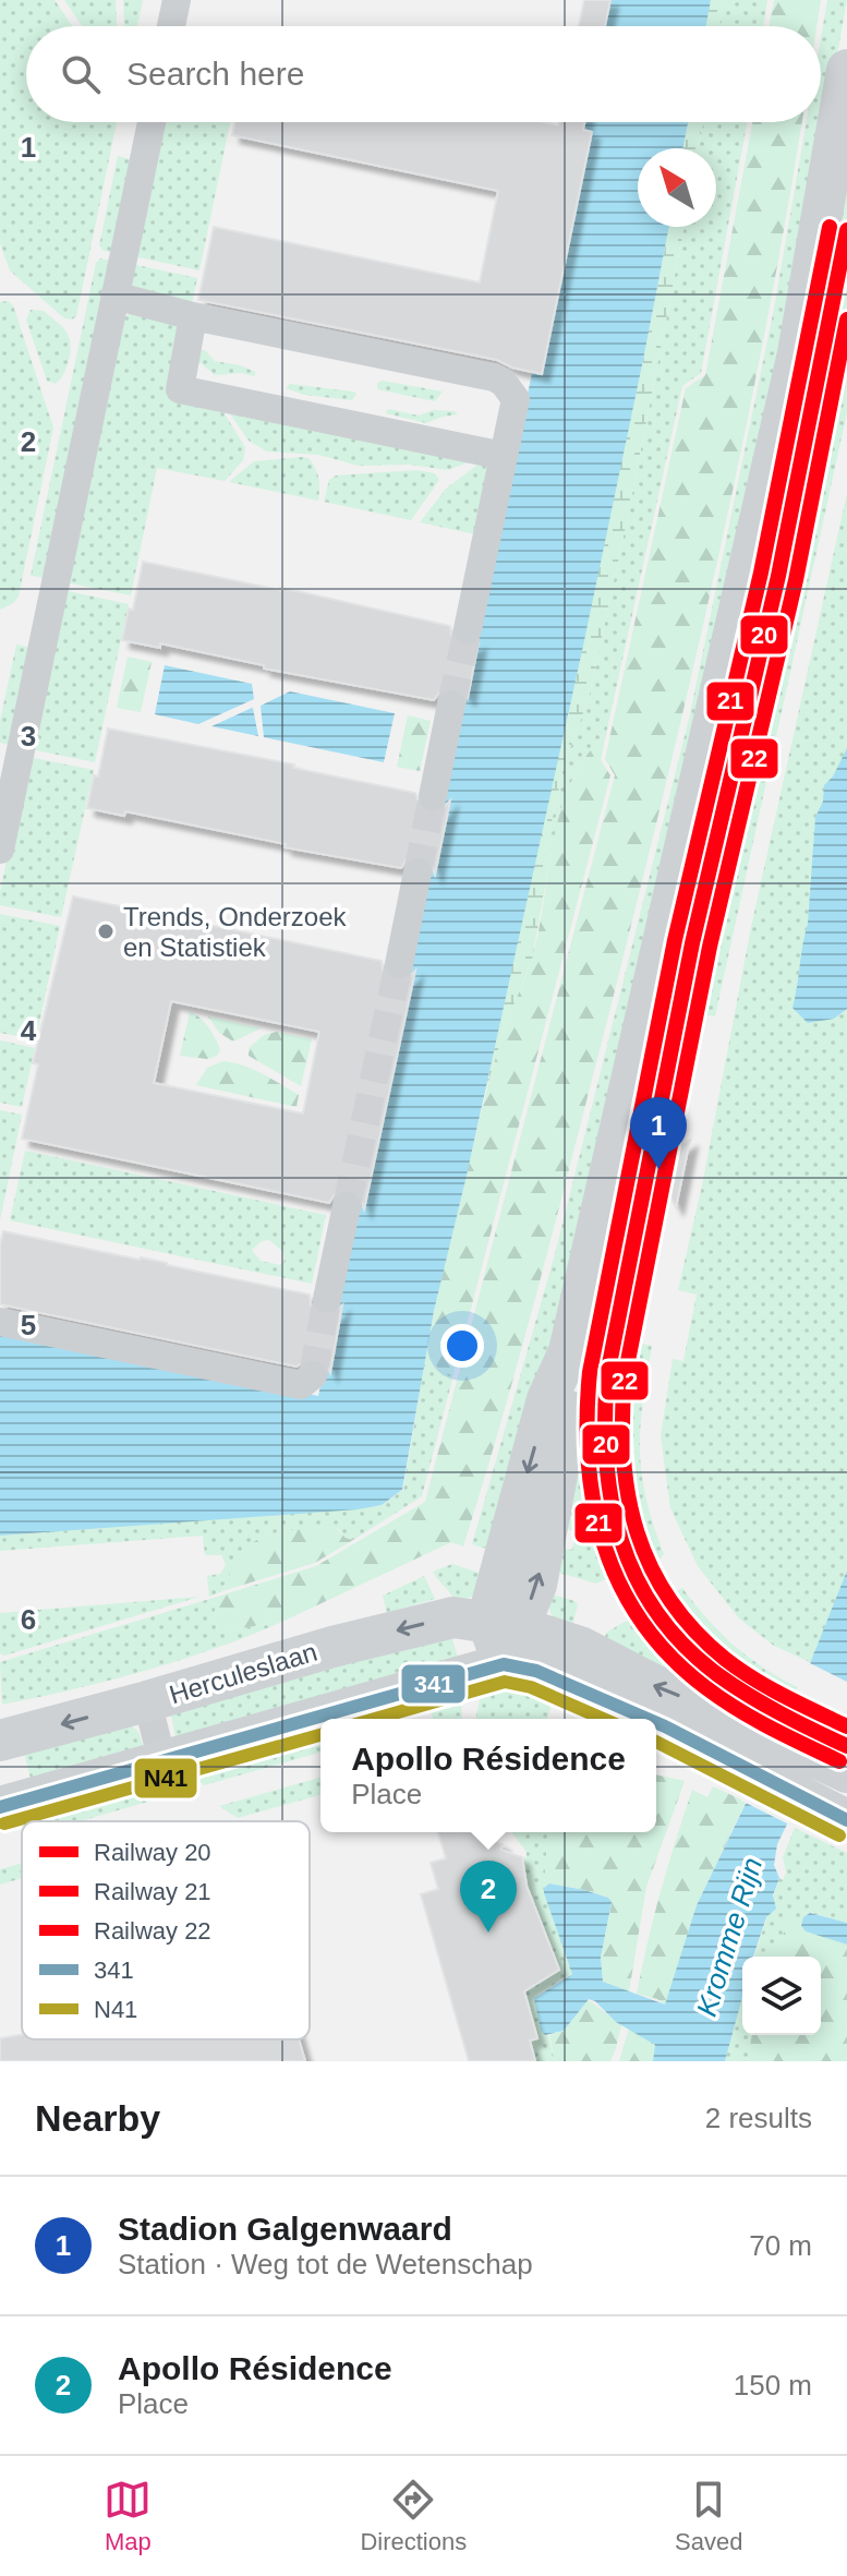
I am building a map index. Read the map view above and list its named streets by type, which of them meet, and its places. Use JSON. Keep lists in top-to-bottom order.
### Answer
{
  "streets": {
    "main road": ["Herculeslaan"]
  },
  "water": ["Kromme Rijn"],
  "places": ["Trends, Onderzoek en Statistiek"],
  "lines": [
    "rail line 21",
    "rail line 20",
    "rail line 22",
    "transit line 341",
    "transit line N41"
  ],
  "legend": [
    "Railway 20",
    "Railway 21",
    "Railway 22",
    "341",
    "N41"
  ],
  "north": "top left",
  "page": {
    "search": "Search here",
    "pins": ["1", "2"],
    "popup": ["Apollo Résidence", "Place"],
    "heading": ["Nearby", "2 results"],
    "list": [
      {
        "mark": "1",
        "name": "Stadion Galgenwaard",
        "note": "Station · Weg tot de Wetenschap",
        "value": "70 m"
      },
      {
        "mark": "2",
        "name": "Apollo Résidence",
        "note": "Place",
        "value": "150 m"
      }
    ],
    "nav": ["Map", "Directions", "Saved"]
  },
  "grid": {
    "rows": [
      "1",
      "2",
      "3",
      "4",
      "5",
      "6"
    ]
  }
}
